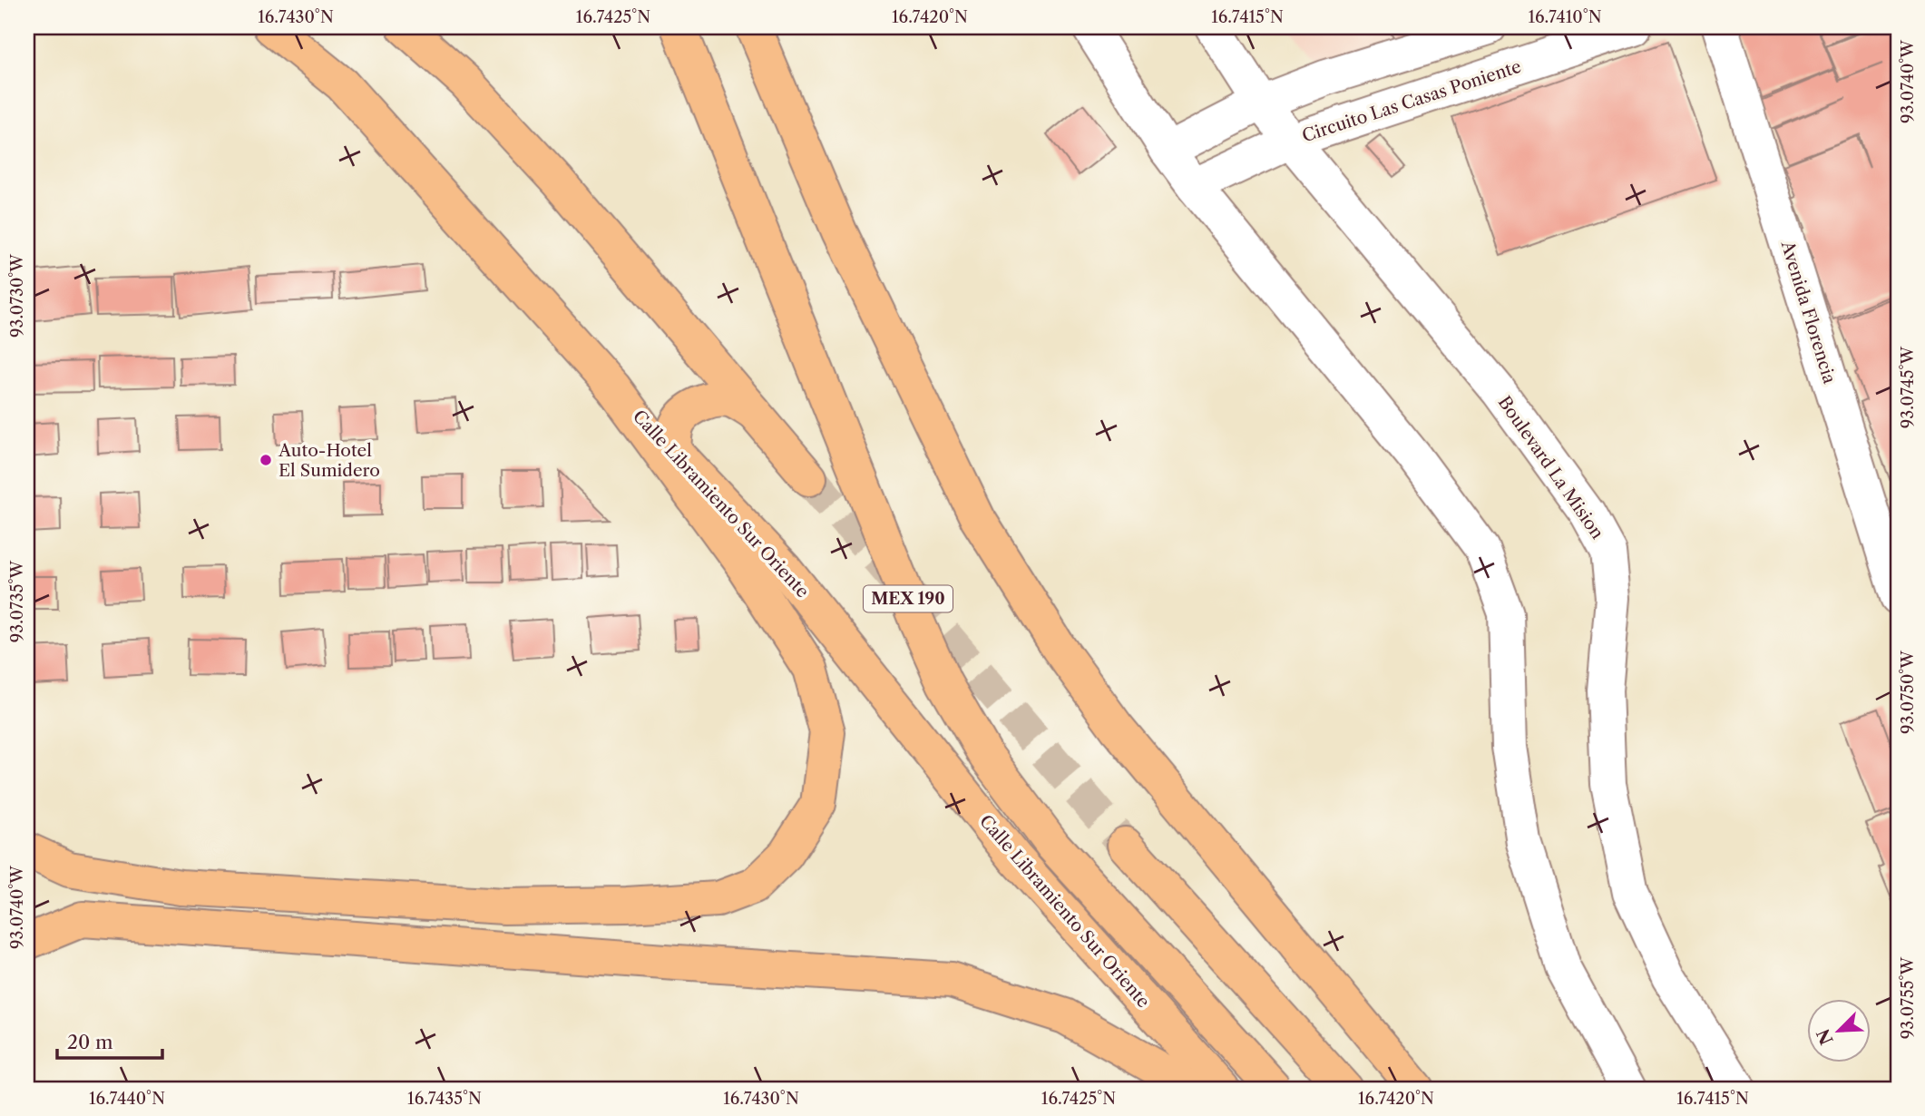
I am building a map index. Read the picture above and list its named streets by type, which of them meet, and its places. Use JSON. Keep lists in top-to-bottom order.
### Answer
{
  "streets": {
    "main road": ["Calle Libramiento Sur Oriente", "MEX 190"],
    "street": ["Circuito Las Casas Poniente", "Avenida Florencia", "Boulevard La Mision"]
  },
  "crossings": [
    ["Circuito Las Casas Poniente", "Boulevard La Mision"]
  ],
  "places": ["Auto-Hotel El Sumidero"],
  "scale_bar": "20 m",
  "north": "bottom left",
  "coordinates": [
    "16.7430°N",
    "16.7425°N",
    "16.7420°N",
    "16.7415°N",
    "16.7410°N",
    "93.0740°W",
    "93.0730°W",
    "93.0745°W",
    "93.0735°W",
    "93.0750°W",
    "93.0755°W",
    "16.7440°N",
    "16.7435°N"
  ]
}
